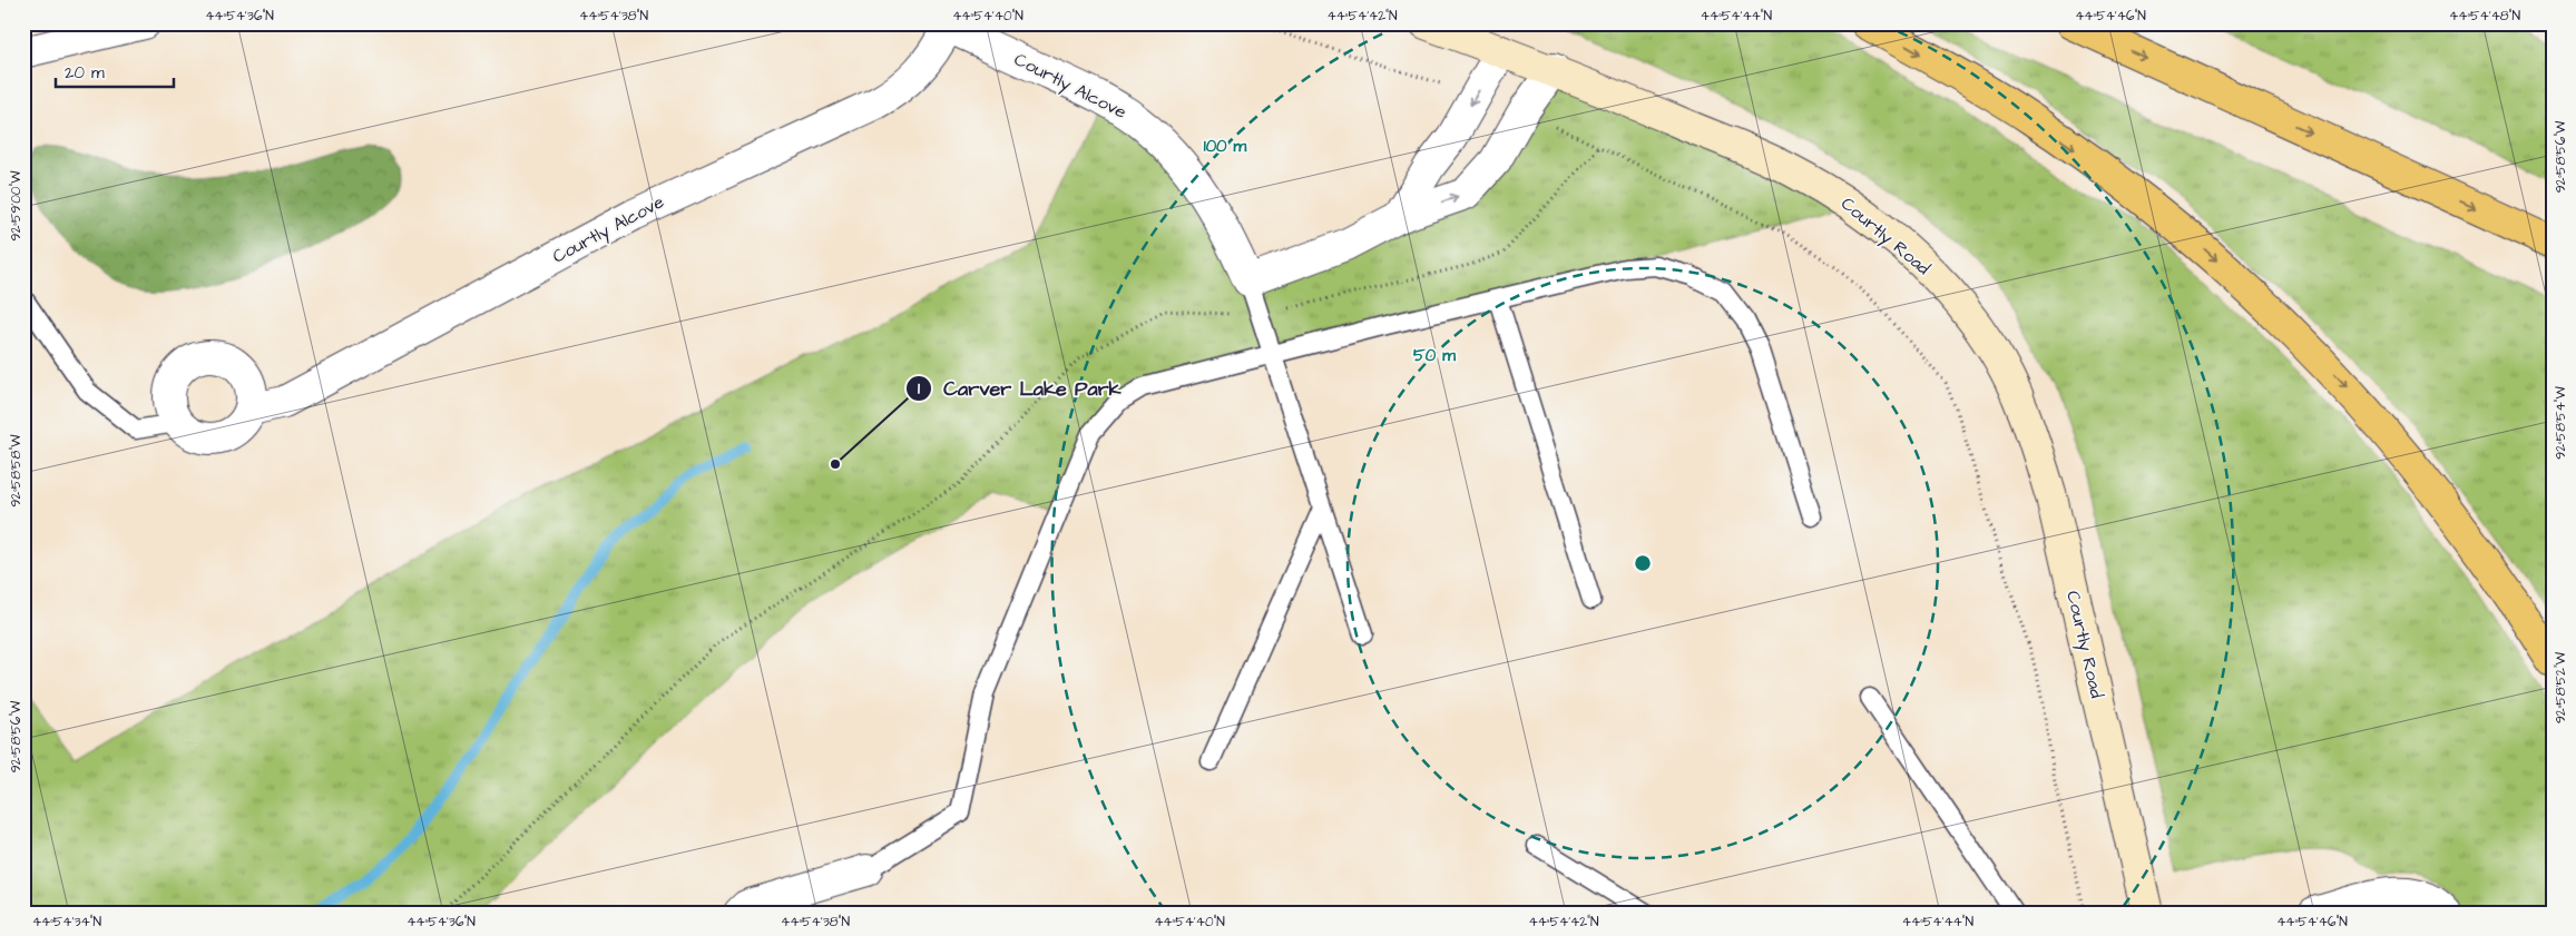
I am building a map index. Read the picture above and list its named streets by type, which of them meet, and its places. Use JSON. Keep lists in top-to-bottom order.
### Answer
{
  "streets": {
    "street": ["Courtly Alcove", "Courtly Road"]
  },
  "places": ["Carver Lake Park"],
  "scale_bar": "20 m",
  "coordinates": [
    "44°54'36\"N",
    "44°54'38\"N",
    "44°54'40\"N",
    "44°54'42\"N",
    "44°54'44\"N",
    "44°54'46\"N",
    "44°54'48\"N",
    "92°58'56\"W",
    "92°59'00\"W",
    "92°58'54\"W",
    "92°58'58\"W",
    "92°58'52\"W",
    "44°54'34\"N"
  ],
  "rings": ["100 m", "50 m"]
}
